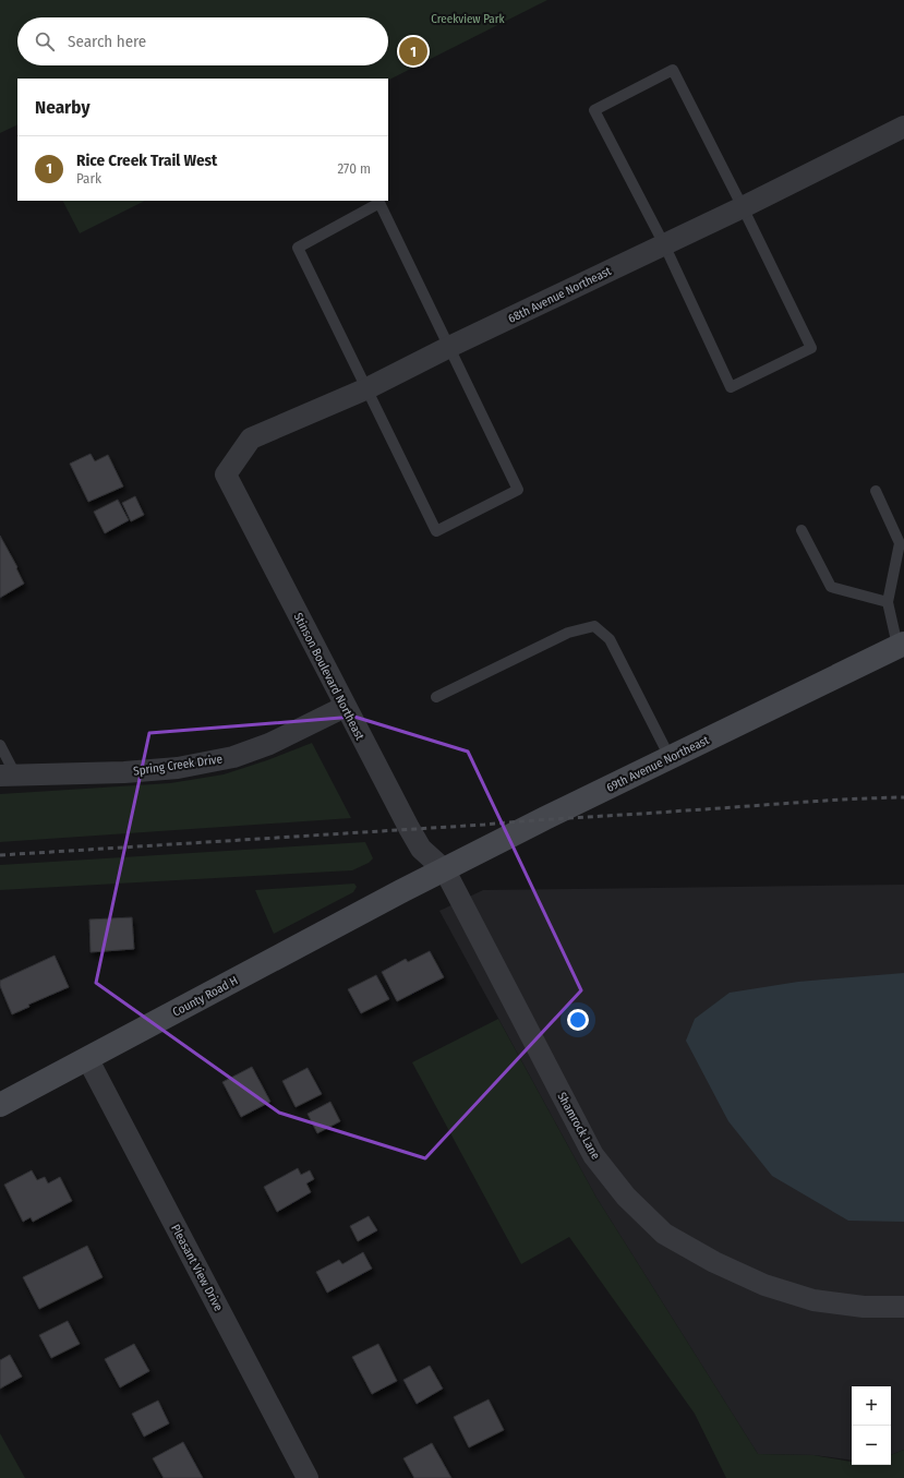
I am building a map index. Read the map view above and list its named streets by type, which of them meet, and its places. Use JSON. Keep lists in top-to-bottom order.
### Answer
{
  "streets": {
    "street": [
      "68th Avenue Northeast",
      "Stinson Boulevard Northeast",
      "69th Avenue Northeast",
      "Spring Creek Drive",
      "County Road H",
      "Shamrock Lane",
      "Pleasant View Drive"
    ]
  },
  "crossings": [
    ["68th Avenue Northeast", "Stinson Boulevard Northeast"],
    ["Stinson Boulevard Northeast", "69th Avenue Northeast"],
    ["Stinson Boulevard Northeast", "Spring Creek Drive"],
    ["Stinson Boulevard Northeast", "Shamrock Lane"],
    ["69th Avenue Northeast", "County Road H"],
    ["69th Avenue Northeast", "Shamrock Lane"],
    ["County Road H", "Pleasant View Drive"]
  ],
  "parks": ["Creekview Park"],
  "page": {
    "search": "Search here",
    "pins": "1",
    "heading": "Nearby",
    "list": [
      {
        "mark": "1",
        "name": "Rice Creek Trail West",
        "note": "Park",
        "value": "270 m"
      }
    ],
    "map_buttons": ["+", "−"]
  }
}
